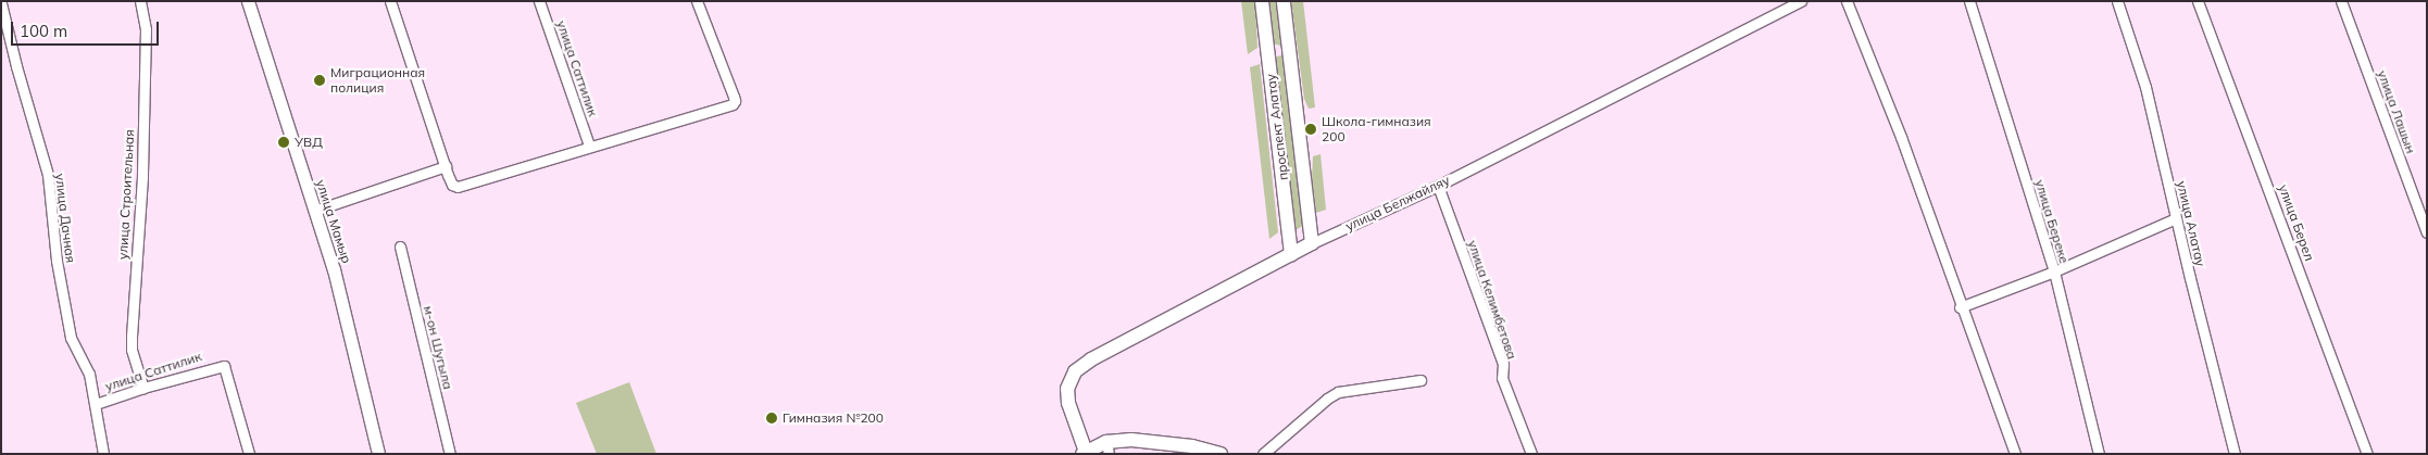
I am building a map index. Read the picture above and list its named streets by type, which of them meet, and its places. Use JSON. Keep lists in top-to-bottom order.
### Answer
{
  "streets": {
    "main road": ["проспект Алатау", "улица Белжайляу"],
    "street": [
      "улица Саттилик",
      "улица Лашын",
      "улица Строительная",
      "улица Дачная",
      "улица Мамыр",
      "улица Береке",
      "улица Берел",
      "улица Алатау",
      "улица Келимбетова",
      "м-он Шугыла"
    ]
  },
  "crossings": [
    ["улица Саттилик", "улица Строительная"],
    ["улица Саттилик", "улица Дачная"],
    ["проспект Алатау", "улица Белжайляу"],
    ["улица Белжайляу", "улица Келимбетова"]
  ],
  "places": [
    "Миграционная полиция",
    "Школа-гимназия 200",
    "УВД",
    "Гимназия №200"
  ],
  "scale_bar": "100 m"
}
